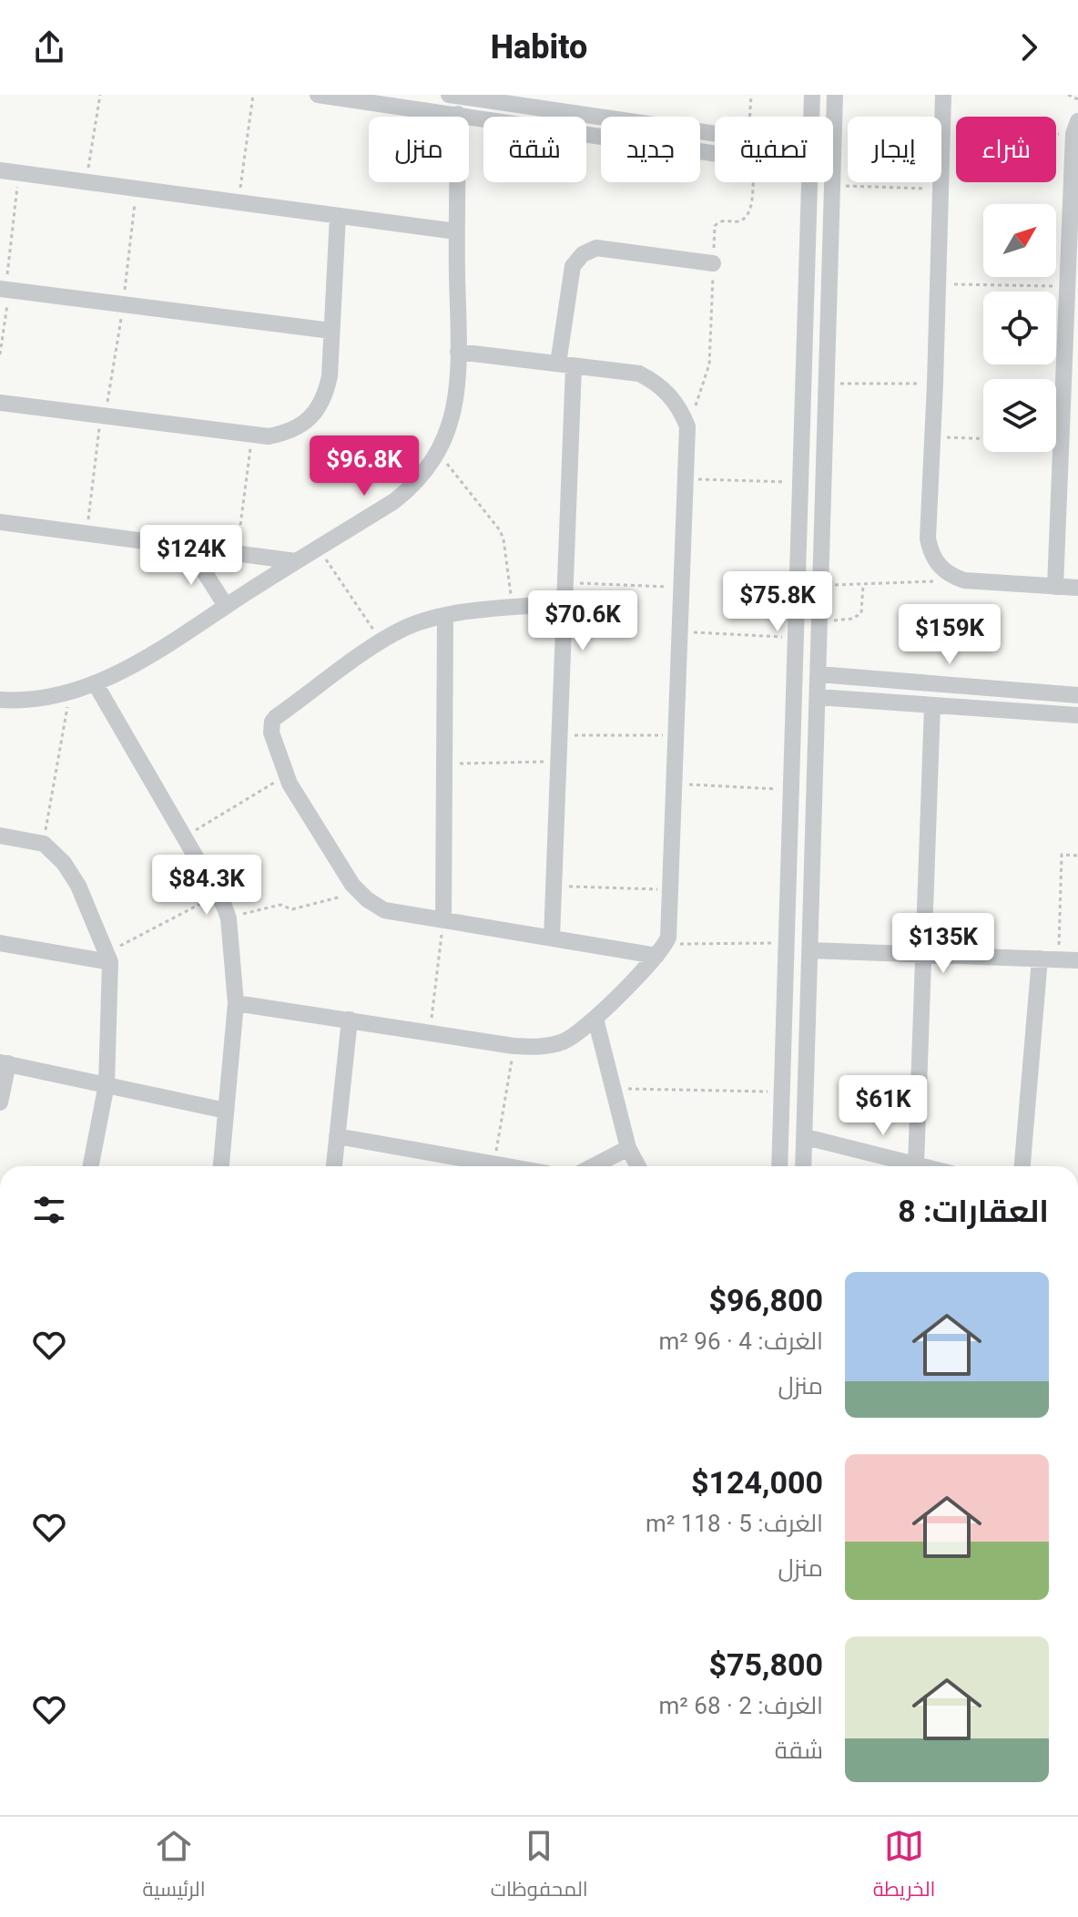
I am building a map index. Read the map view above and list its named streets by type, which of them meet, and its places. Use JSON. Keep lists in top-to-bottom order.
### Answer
{
  "north": "top right",
  "page": {
    "header": "Habito",
    "chip": [
      "شراء",
      "إيجار",
      "تصفية",
      "جديد",
      "شقة",
      "منزل"
    ],
    "price": [
      "$96.8K",
      "$124K",
      "$75.8K",
      "$70.6K",
      "$159K",
      "$84.3K",
      "$135K",
      "$61K"
    ],
    "heading": "العقارات: 8",
    "list": [
      {
        "name": "$96,800",
        "note": "الغرف: 4 · 96 m² · منزل"
      },
      {
        "name": "$124,000",
        "note": "الغرف: 5 · 118 m² · منزل"
      },
      {
        "name": "$75,800",
        "note": "الغرف: 2 · 68 m² · شقة"
      }
    ],
    "tabs": ["الخريطة", "المحفوظات", "الرئيسية"]
  }
}
